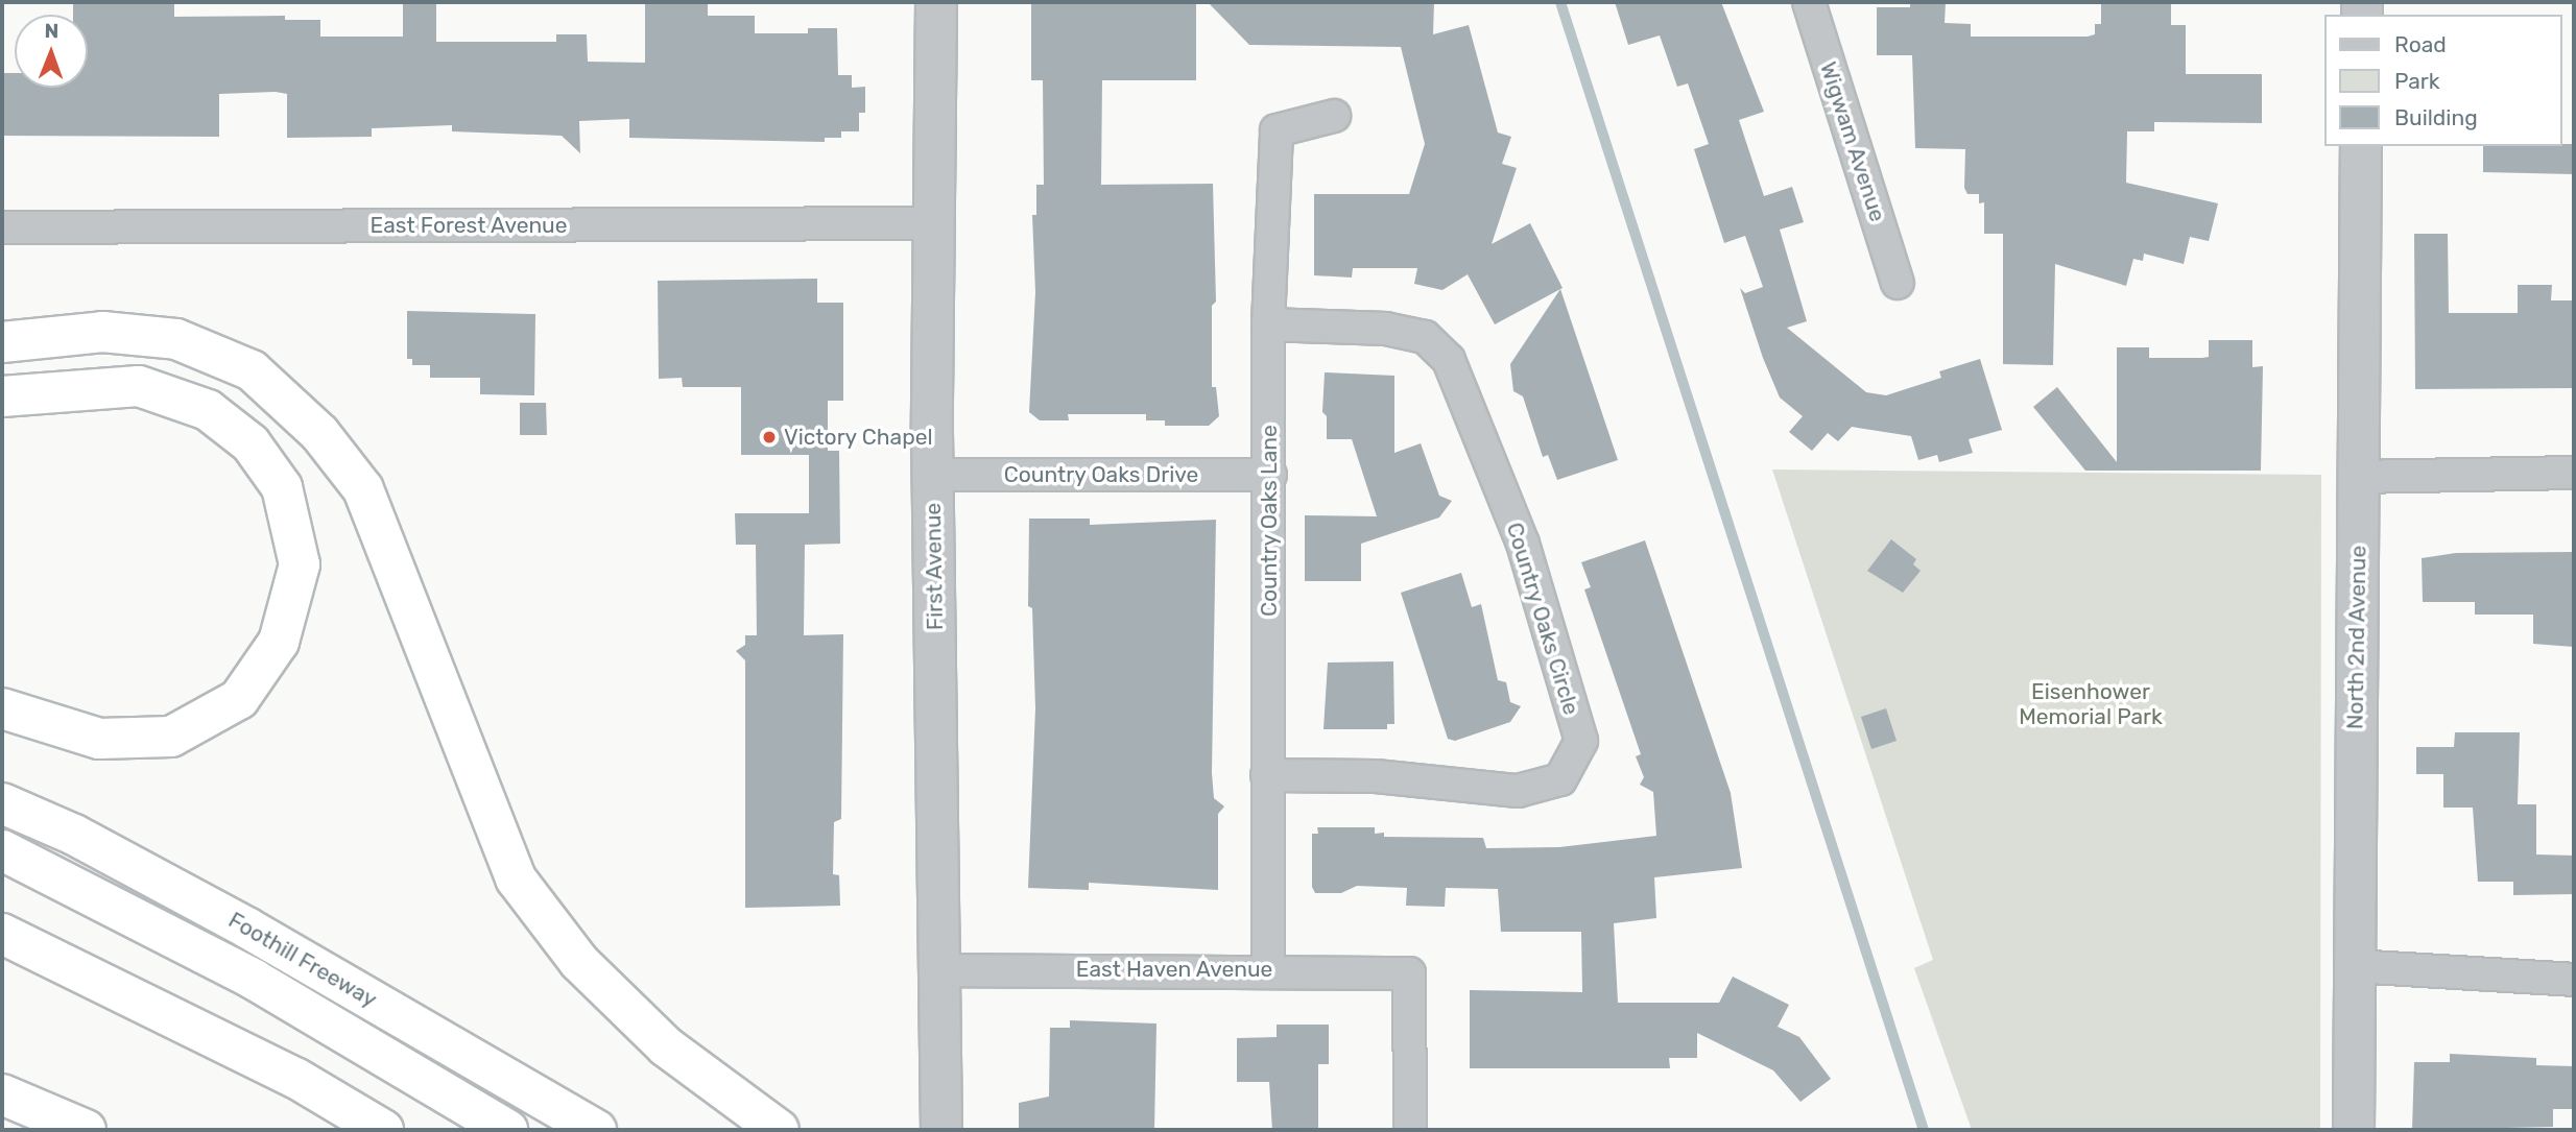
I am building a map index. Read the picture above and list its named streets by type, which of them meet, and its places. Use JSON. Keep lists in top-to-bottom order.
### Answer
{
  "streets": {
    "highway": ["Foothill Freeway"],
    "street": [
      "Wigwam Avenue",
      "East Forest Avenue",
      "Country Oaks Drive",
      "Country Oaks Lane",
      "First Avenue",
      "Country Oaks Circle",
      "North 2nd Avenue",
      "East Haven Avenue"
    ]
  },
  "crossings": [
    ["East Forest Avenue", "First Avenue"],
    ["Country Oaks Drive", "Country Oaks Lane"],
    ["Country Oaks Drive", "First Avenue"],
    ["Country Oaks Lane", "Country Oaks Circle"],
    ["Country Oaks Lane", "East Haven Avenue"],
    ["First Avenue", "East Haven Avenue"]
  ],
  "parks": ["Eisenhower Memorial Park"],
  "places": ["Victory Chapel"],
  "legend": ["Road", "Park", "Building"],
  "north": "top"
}
